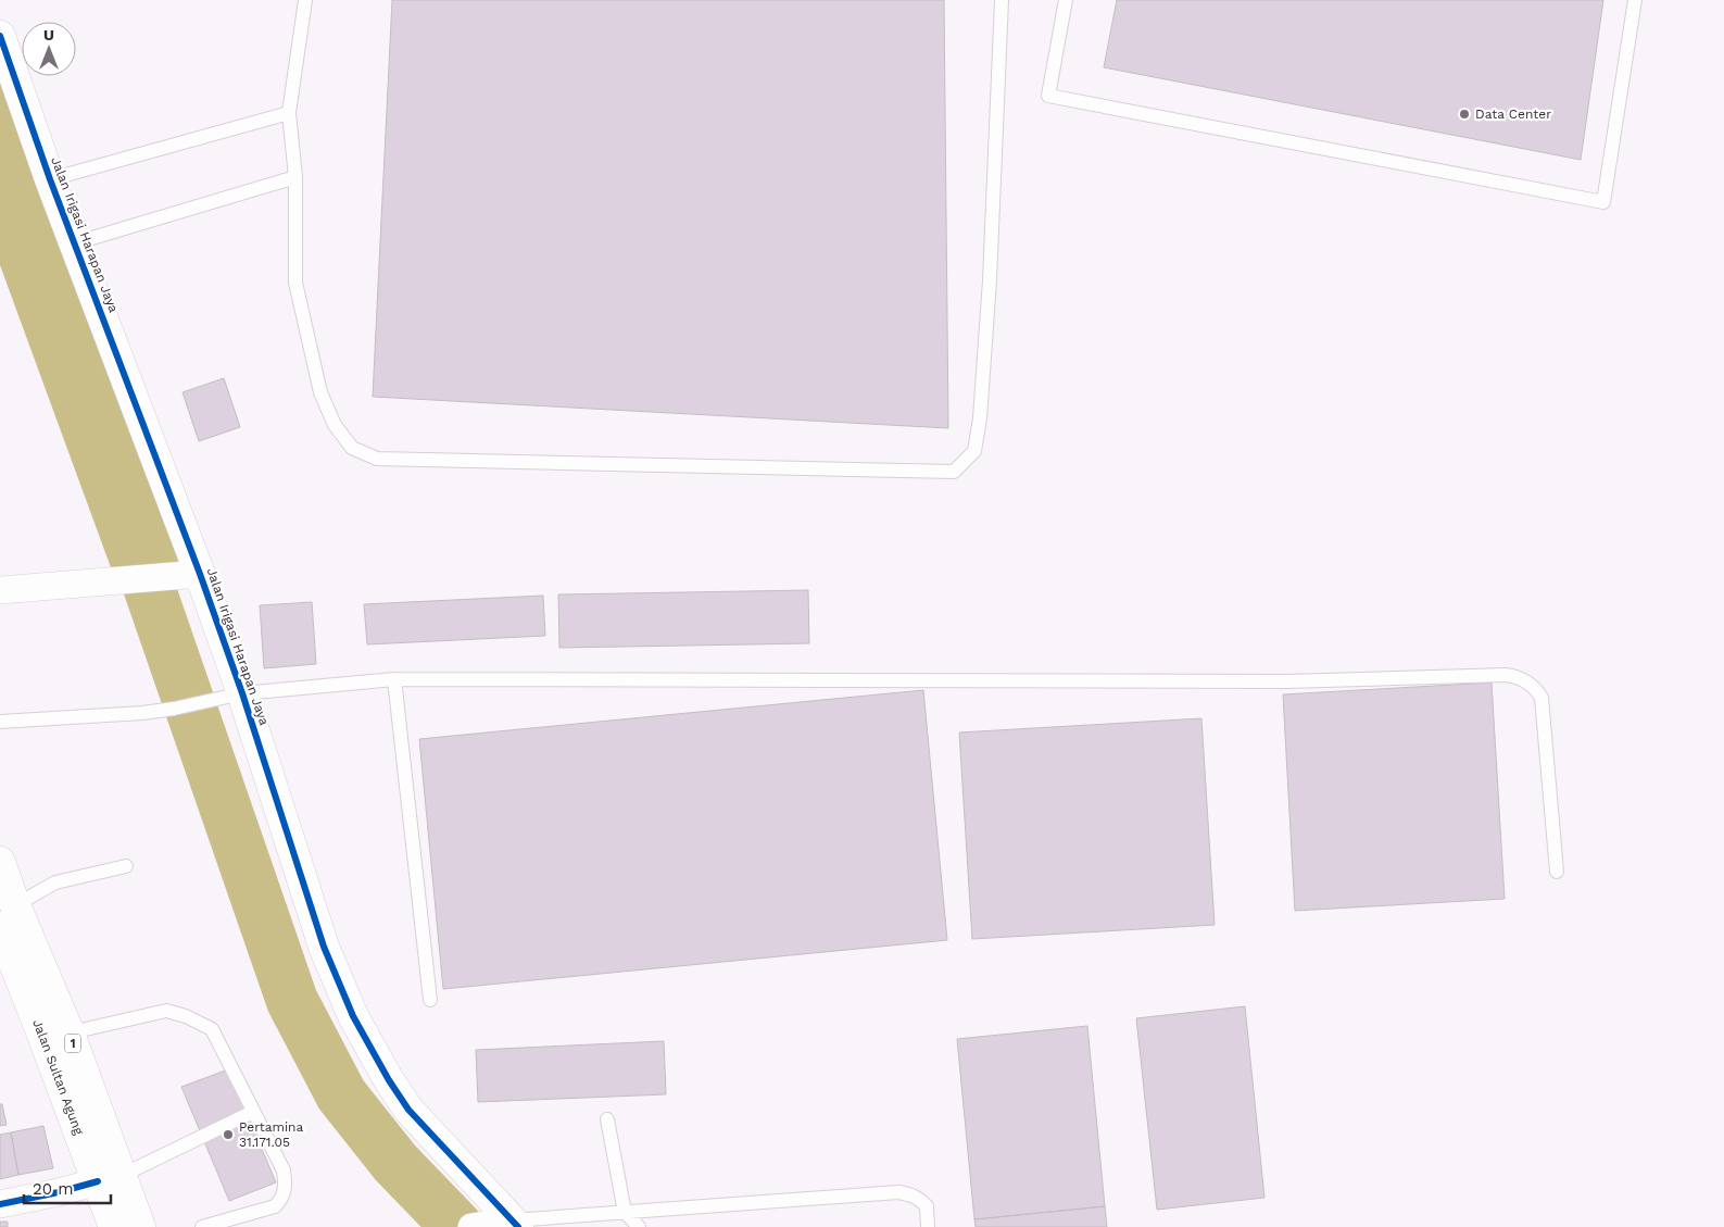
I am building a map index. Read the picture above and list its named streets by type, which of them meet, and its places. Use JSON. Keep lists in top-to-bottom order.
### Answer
{
  "streets": {
    "main road": ["Jalan Irigasi Harapan Jaya", "1", "Jalan Sultan Agung"]
  },
  "places": ["Data Center", "Pertamina 31.171.05"],
  "scale_bar": "20 m",
  "north": "top"
}
